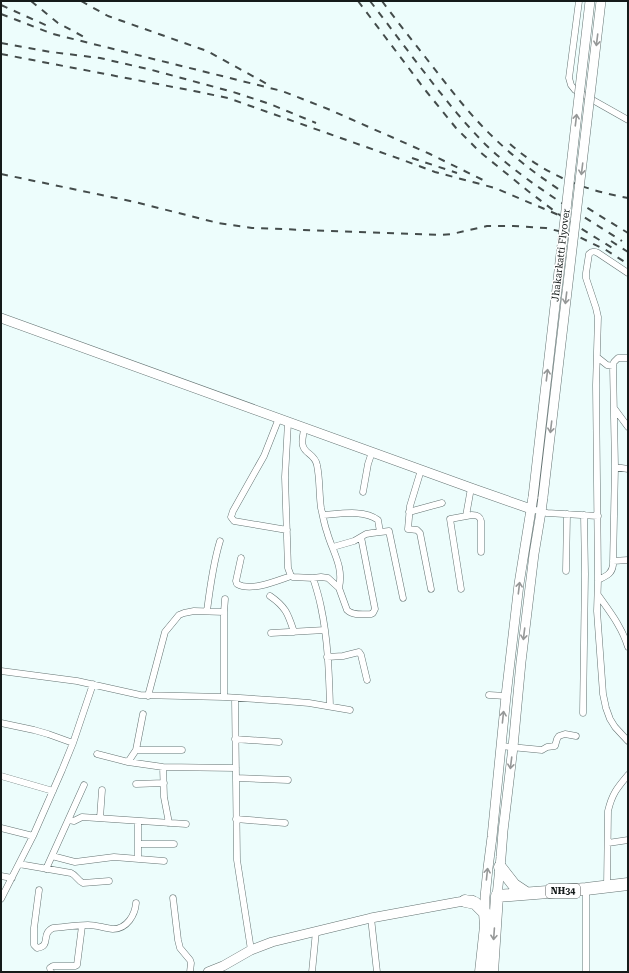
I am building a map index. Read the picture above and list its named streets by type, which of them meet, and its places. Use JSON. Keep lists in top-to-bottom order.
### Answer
{
  "streets": {
    "highway": ["NH34"],
    "main road": ["Jhakarkatti Flyover"]
  },
  "crossings": [
    ["Jhakarkatti Flyover", "NH34"]
  ]
}
